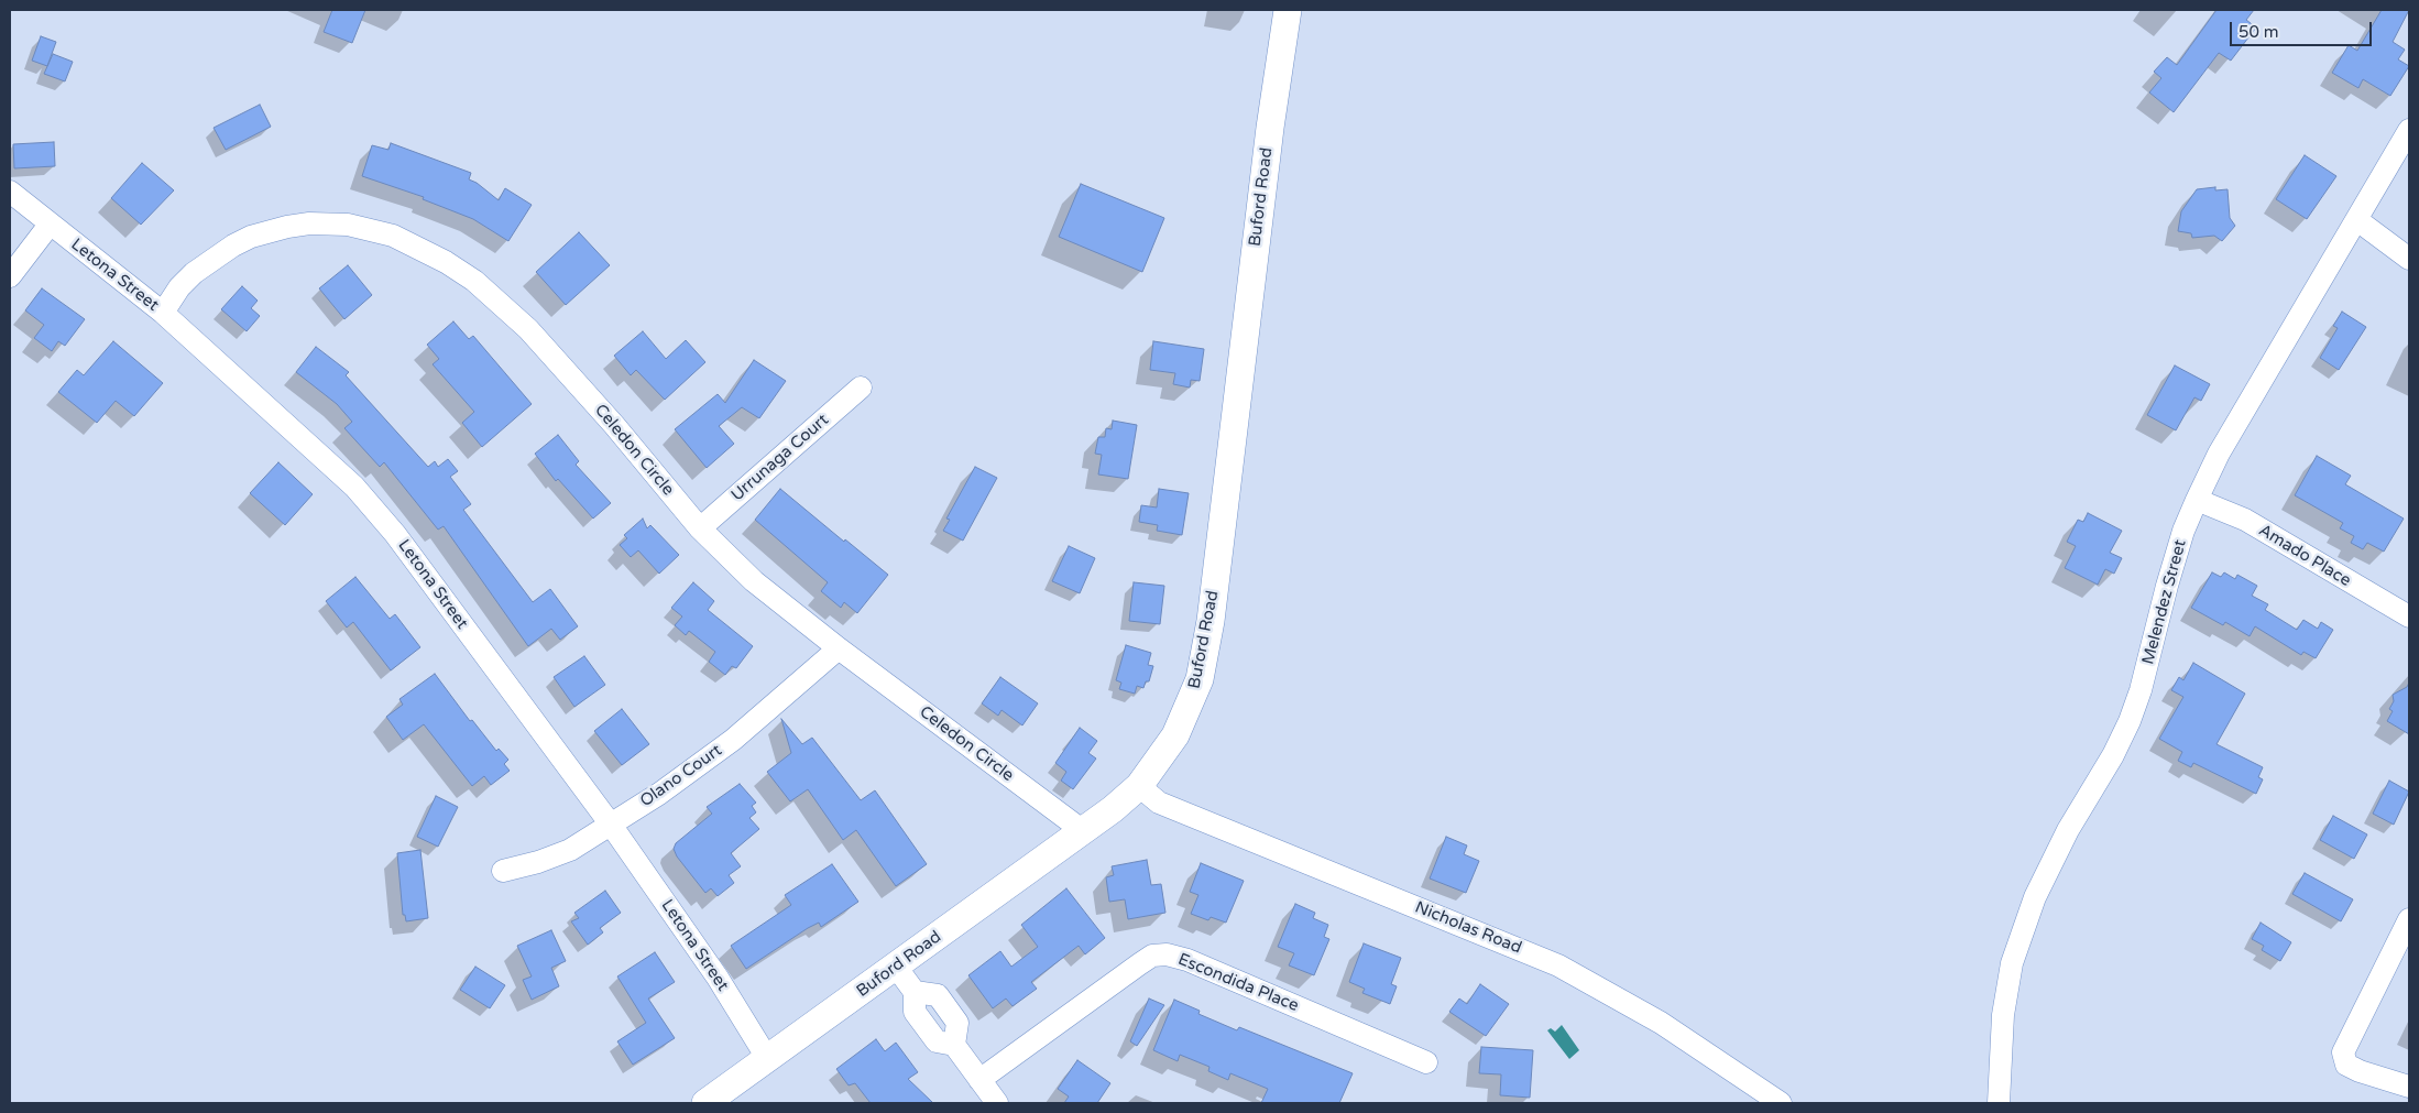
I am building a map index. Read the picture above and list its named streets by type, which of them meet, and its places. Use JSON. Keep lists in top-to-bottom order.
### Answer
{
  "streets": {
    "street": [
      "Buford Road",
      "Letona Street",
      "Celedon Circle",
      "Urrunaga Court",
      "Amado Place",
      "Melendez Street",
      "Olano Court",
      "Nicholas Road",
      "Escondida Place"
    ]
  },
  "crossings": [
    ["Buford Road", "Letona Street"],
    ["Buford Road", "Celedon Circle"],
    ["Buford Road", "Nicholas Road"],
    ["Letona Street", "Celedon Circle"],
    ["Letona Street", "Olano Court"],
    ["Celedon Circle", "Urrunaga Court"],
    ["Celedon Circle", "Olano Court"],
    ["Amado Place", "Melendez Street"]
  ],
  "scale_bar": "50 m"
}
